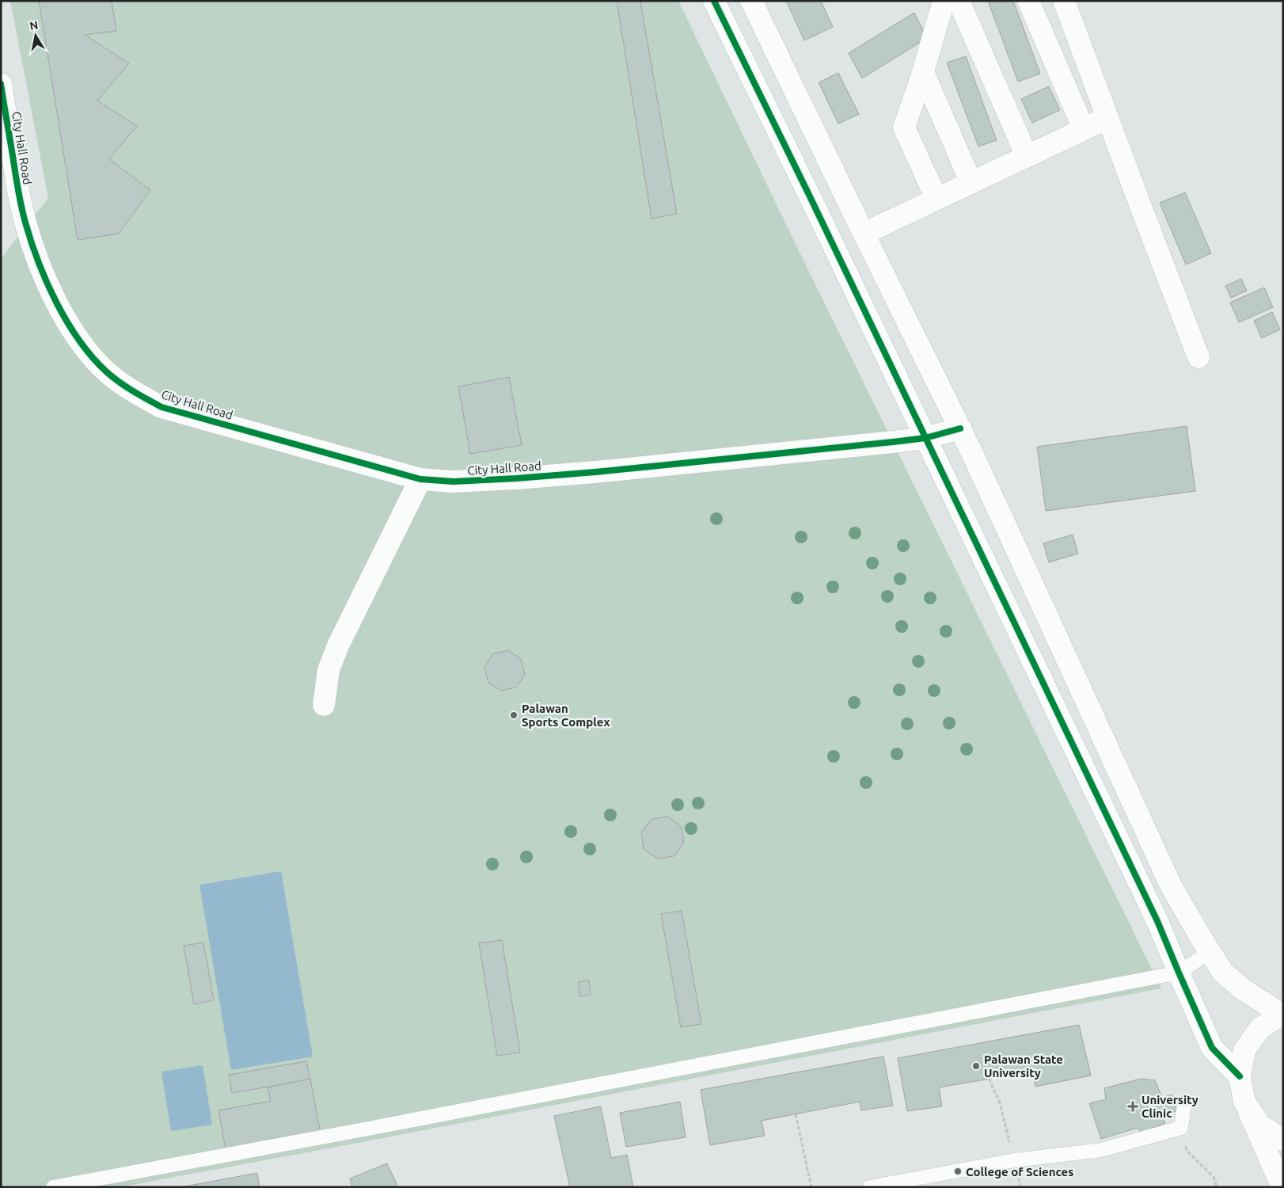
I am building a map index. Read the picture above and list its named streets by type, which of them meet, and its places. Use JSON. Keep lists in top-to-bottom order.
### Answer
{
  "streets": {
    "street": ["City Hall Road"]
  },
  "places": {
    "other": ["Palawan Sports Complex", "Palawan State University", "College of Sciences"],
    "health": ["University Clinic"]
  },
  "north": "top"
}
